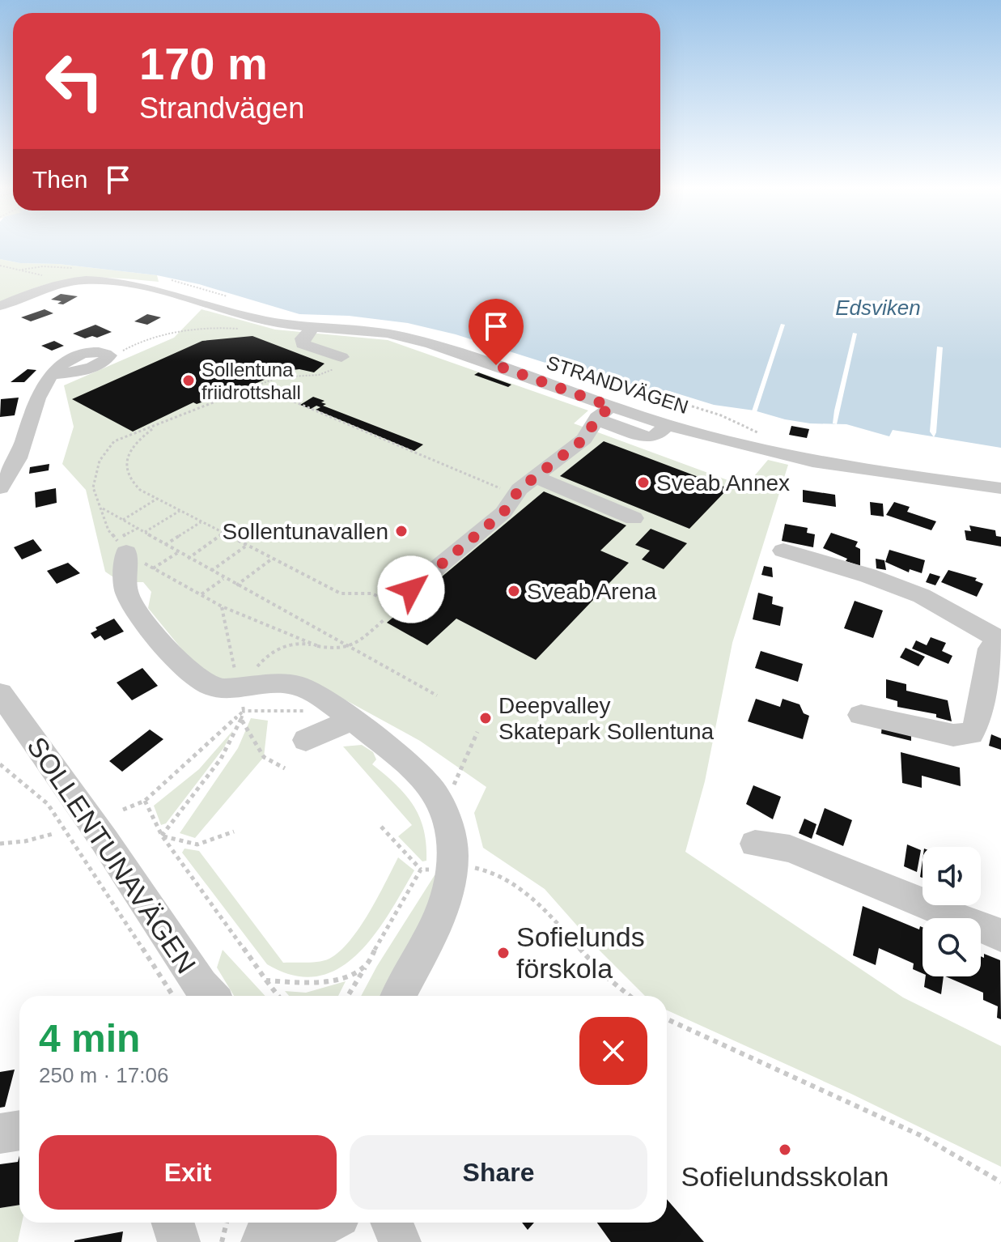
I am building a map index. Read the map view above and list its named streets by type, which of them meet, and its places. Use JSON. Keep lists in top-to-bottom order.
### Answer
{
  "streets": {
    "street": ["STRANDVÄGEN", "SOLLENTUNAVÄGEN"]
  },
  "water": ["Edsviken"],
  "places": [
    "Sollentuna friidrottshall",
    "Sveab Annex",
    "Sollentunavallen",
    "Sveab Arena",
    "Deepvalley Skatepark Sollentuna",
    "Sofielunds förskola",
    "Sofielundsskolan"
  ],
  "page": {
    "turn": ["170 m", "Strandvägen"],
    "then": "Then",
    "heading": ["4 min", "250 m · 17:06"],
    "buttons": ["Exit", "Share"]
  }
}
